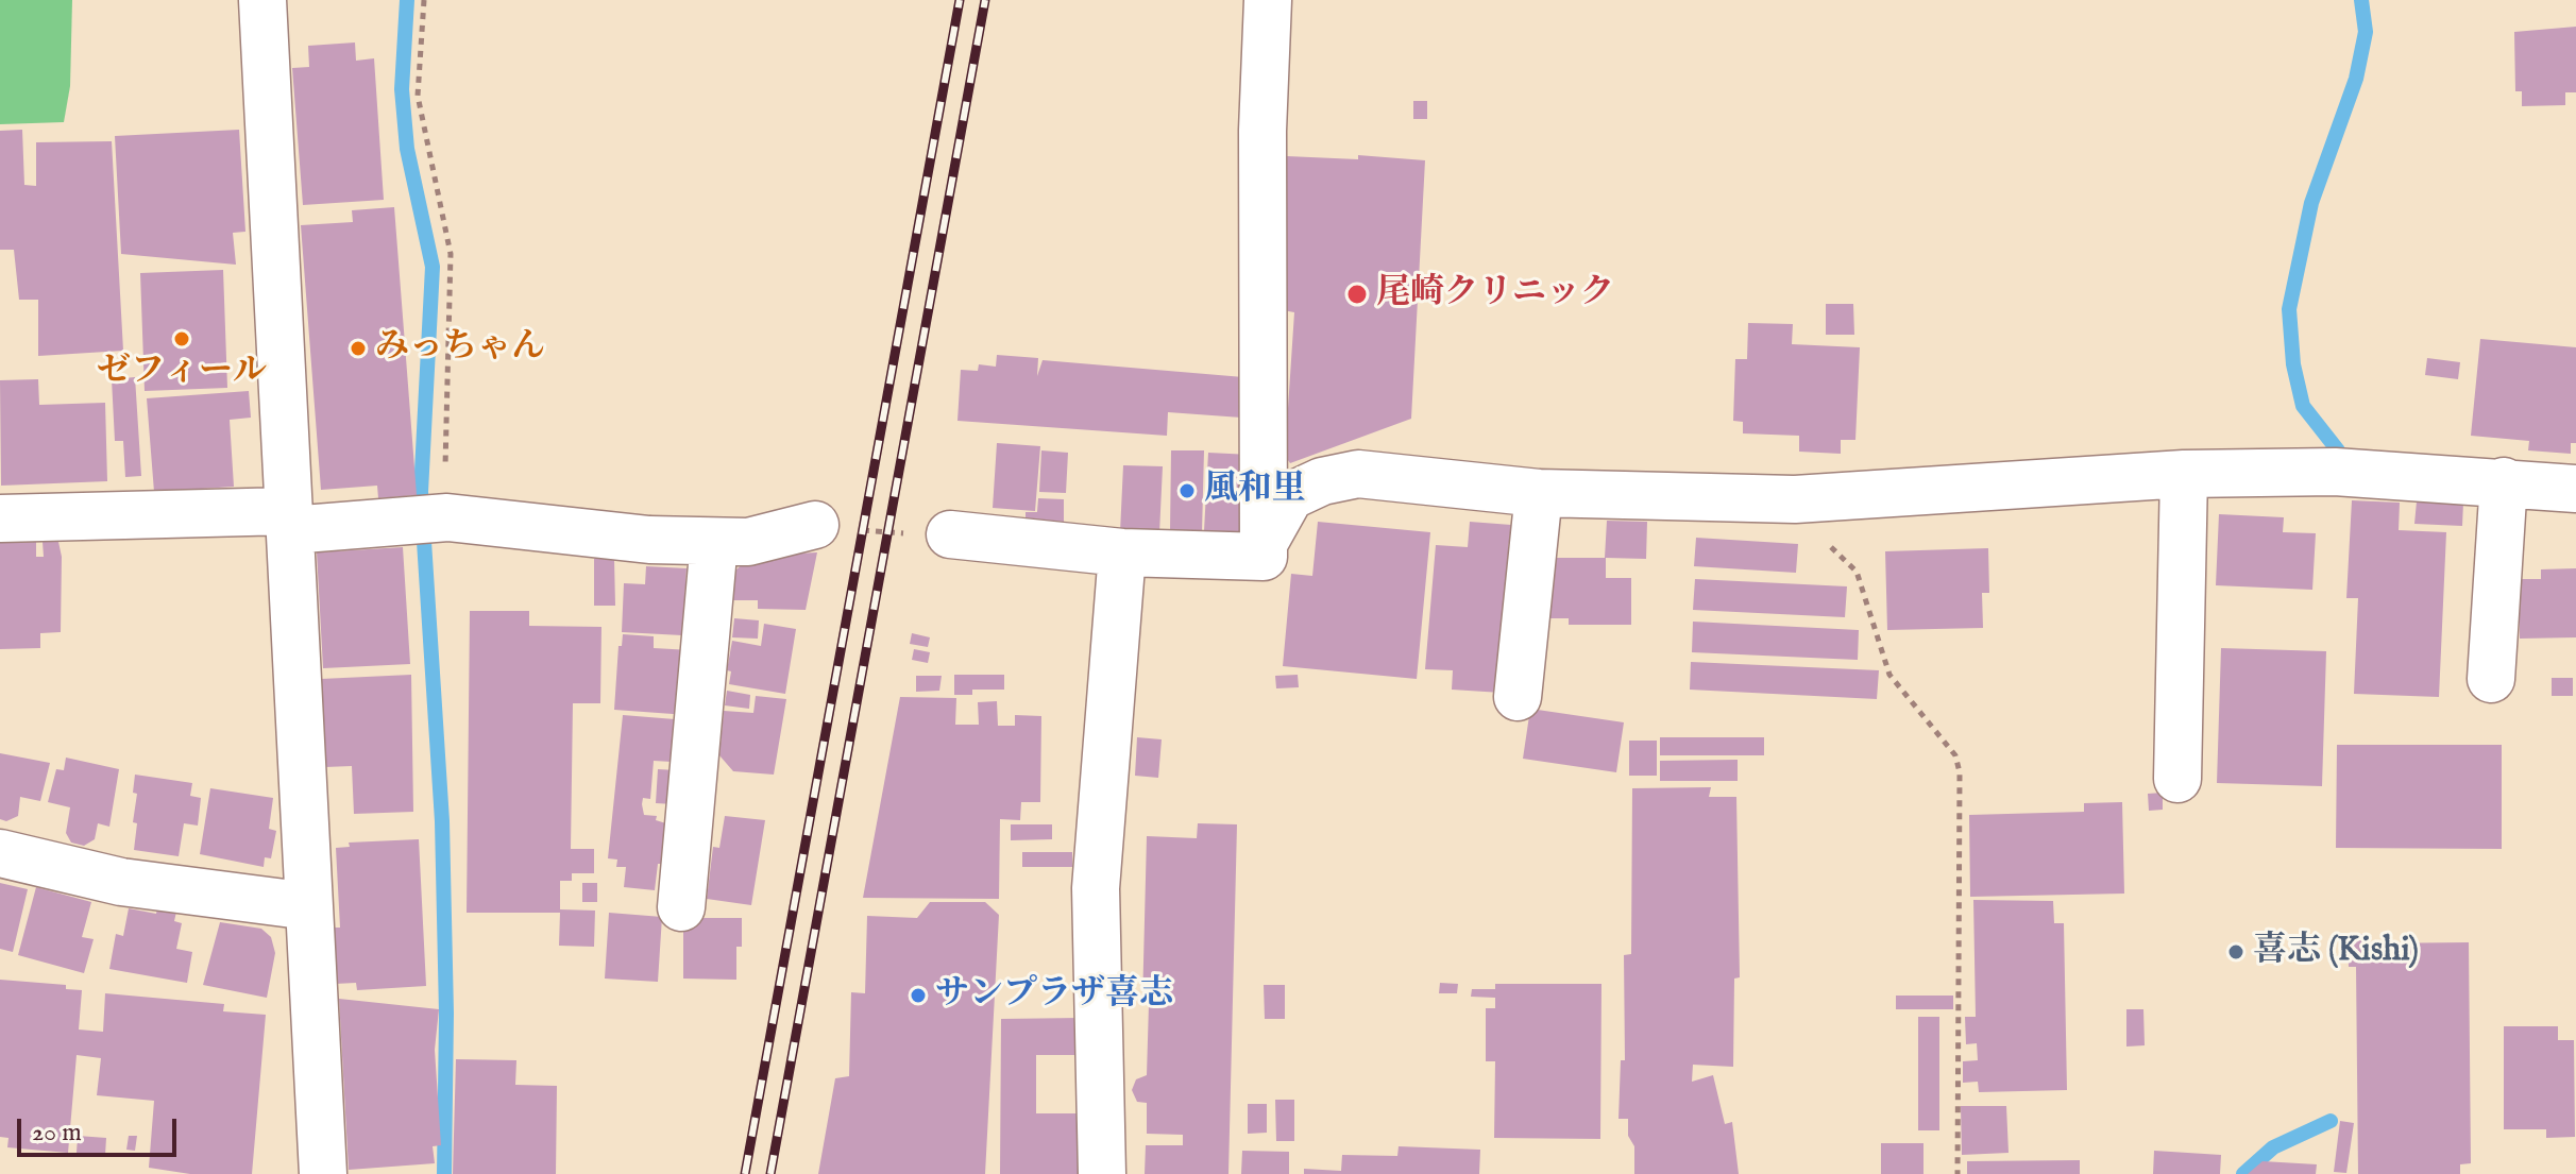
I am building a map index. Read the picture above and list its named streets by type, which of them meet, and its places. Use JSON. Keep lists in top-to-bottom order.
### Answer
{
  "places": [
    "尾崎クリニック",
    "ゼフィール",
    "みっちゃん",
    "風和里",
    "喜志 (Kishi)",
    "サンプラザ喜志"
  ],
  "scale_bar": "20 m"
}
